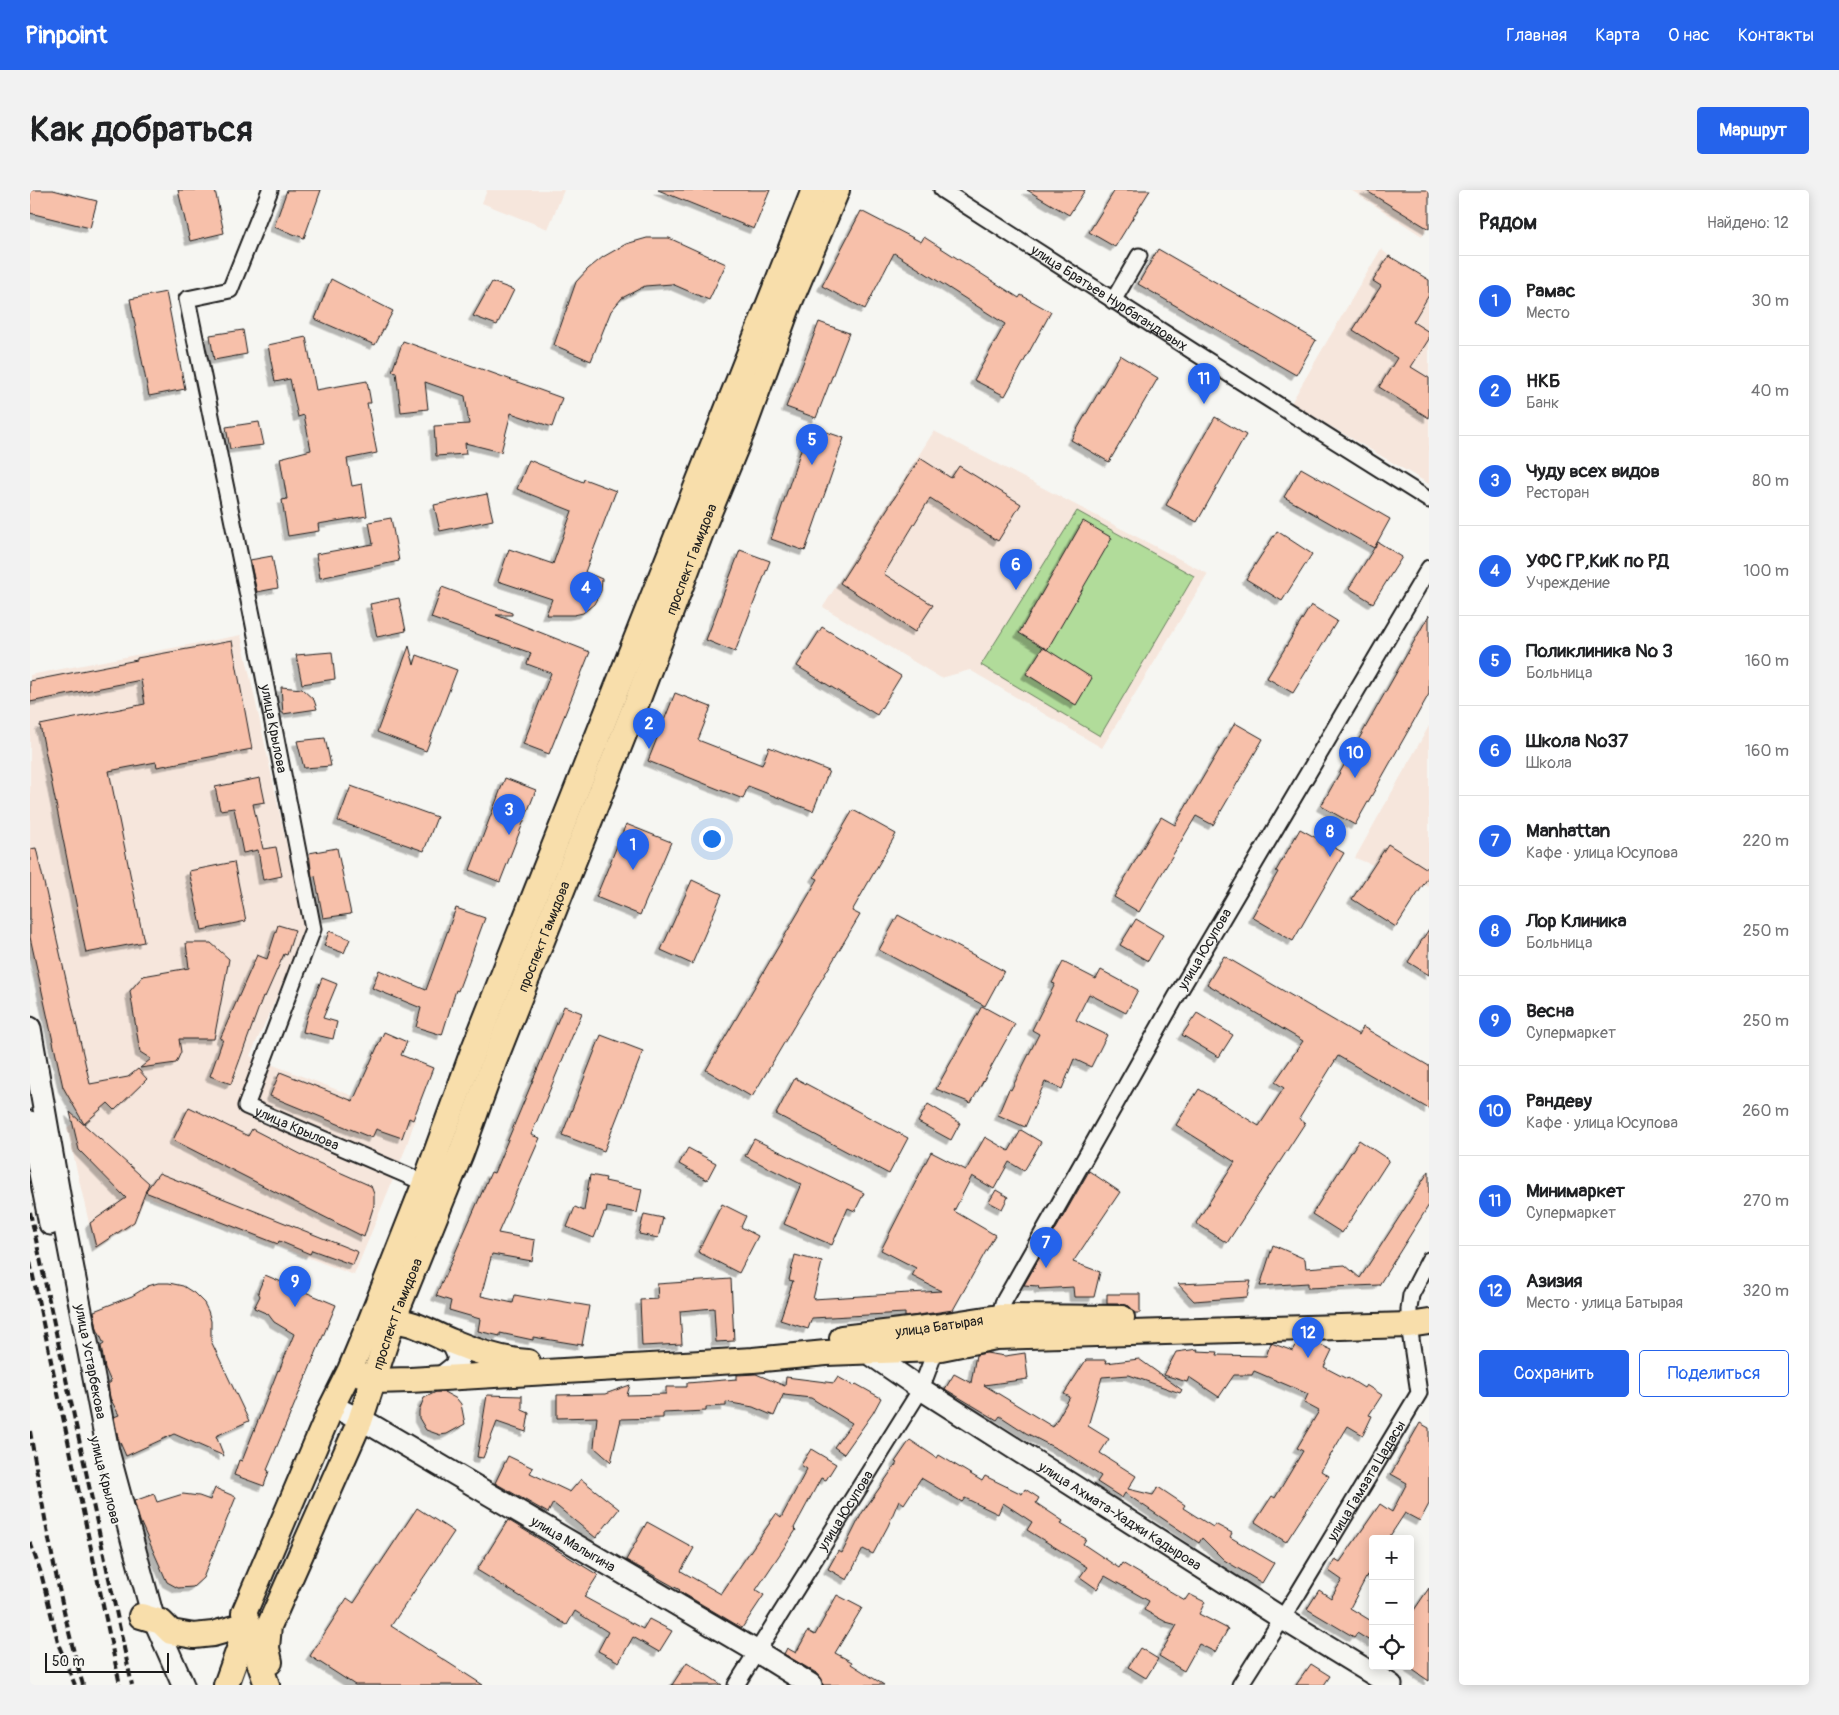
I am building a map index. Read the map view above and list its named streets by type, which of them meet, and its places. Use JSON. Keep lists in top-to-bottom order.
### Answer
{
  "streets": {
    "main road": [
      "проспект Гамидова",
      "улица Крылова",
      "улица Батырая",
      "улица Устарбекова",
      "улица Ахмата-Хаджи Кадырова",
      "улица Малыгина"
    ],
    "street": ["улица Братьев Нурбагандовых", "улица Юсупова", "улица Гамзата Цадасы"]
  },
  "crossings": [
    ["проспект Гамидова", "улица Крылова"],
    ["проспект Гамидова", "улица Батырая"],
    ["проспект Гамидова", "улица Малыгина"],
    ["улица Крылова", "улица Устарбекова"],
    ["улица Юсупова", "улица Батырая"],
    ["улица Юсупова", "улица Ахмата-Хаджи Кадырова"],
    ["улица Юсупова", "улица Малыгина"],
    ["улица Батырая", "улица Гамзата Цадасы"],
    ["улица Батырая", "улица Ахмата-Хаджи Кадырова"],
    ["улица Гамзата Цадасы", "улица Ахмата-Хаджи Кадырова"]
  ],
  "scale_bar": "50 m",
  "page": {
    "header": "Pinpoint",
    "nav": [
      "Главная",
      "Карта",
      "О нас",
      "Контакты"
    ],
    "buttons": [
      "Маршрут",
      ["Сохранить", "Поделиться"]
    ],
    "title": "Как добраться",
    "heading": ["Рядом", "Найдено: 12"],
    "list": [
      {
        "mark": "1",
        "name": "Рамас",
        "note": "Место",
        "value": "30 m"
      },
      {
        "mark": "2",
        "name": "НКБ",
        "note": "Банк",
        "value": "40 m"
      },
      {
        "mark": "3",
        "name": "Чуду всех видов",
        "note": "Ресторан",
        "value": "80 m"
      },
      {
        "mark": "4",
        "name": "УФС ГР,КиК по РД",
        "note": "Учреждение",
        "value": "100 m"
      },
      {
        "mark": "5",
        "name": "Поликлиника № 3",
        "note": "Больница",
        "value": "160 m"
      },
      {
        "mark": "6",
        "name": "Школа №37",
        "note": "Школа",
        "value": "160 m"
      },
      {
        "mark": "7",
        "name": "Manhattan",
        "note": "Кафе · улица Юсупова",
        "value": "220 m"
      },
      {
        "mark": "8",
        "name": "Лор Клиника",
        "note": "Больница",
        "value": "250 m"
      },
      {
        "mark": "9",
        "name": "Весна",
        "note": "Супермаркет",
        "value": "250 m"
      },
      {
        "mark": "10",
        "name": "Рандеву",
        "note": "Кафе · улица Юсупова",
        "value": "260 m"
      },
      {
        "mark": "11",
        "name": "Минимаркет",
        "note": "Супермаркет",
        "value": "270 m"
      },
      {
        "mark": "12",
        "name": "Азизия",
        "note": "Место · улица Батырая",
        "value": "320 m"
      }
    ],
    "pins": [
      "11",
      "5",
      "6",
      "4",
      "2",
      "10",
      "3",
      "8",
      "1",
      "7",
      "9",
      "12"
    ],
    "map_buttons": ["+", "−"],
    "scale": "50 m"
  }
}
